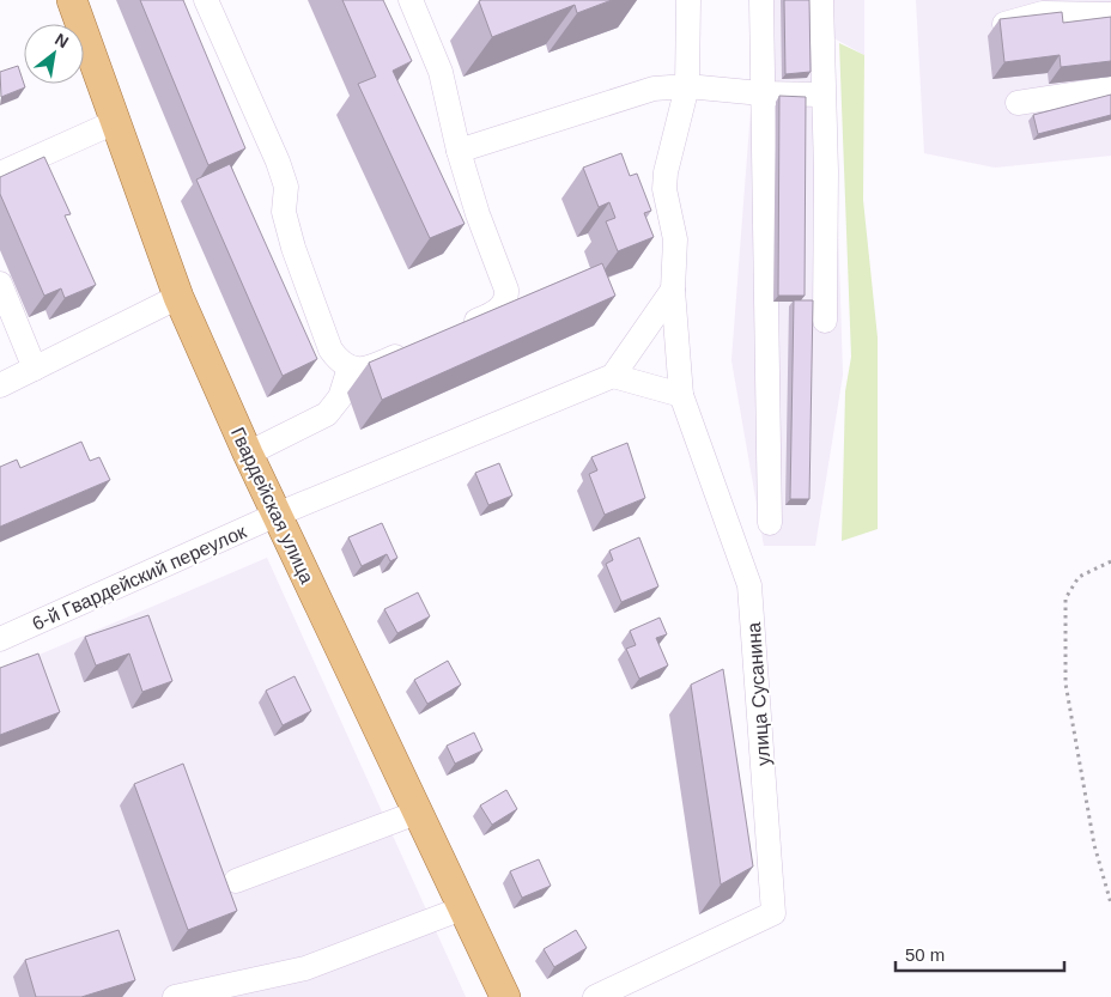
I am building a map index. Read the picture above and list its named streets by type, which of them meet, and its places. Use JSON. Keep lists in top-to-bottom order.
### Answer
{
  "streets": {
    "main road": ["Гвардейская улица"],
    "street": ["6-й Гвардейский переулок", "улица Сусанина"]
  },
  "crossings": [
    ["Гвардейская улица", "6-й Гвардейский переулок"]
  ],
  "scale_bar": "50 m",
  "north": "top right"
}
